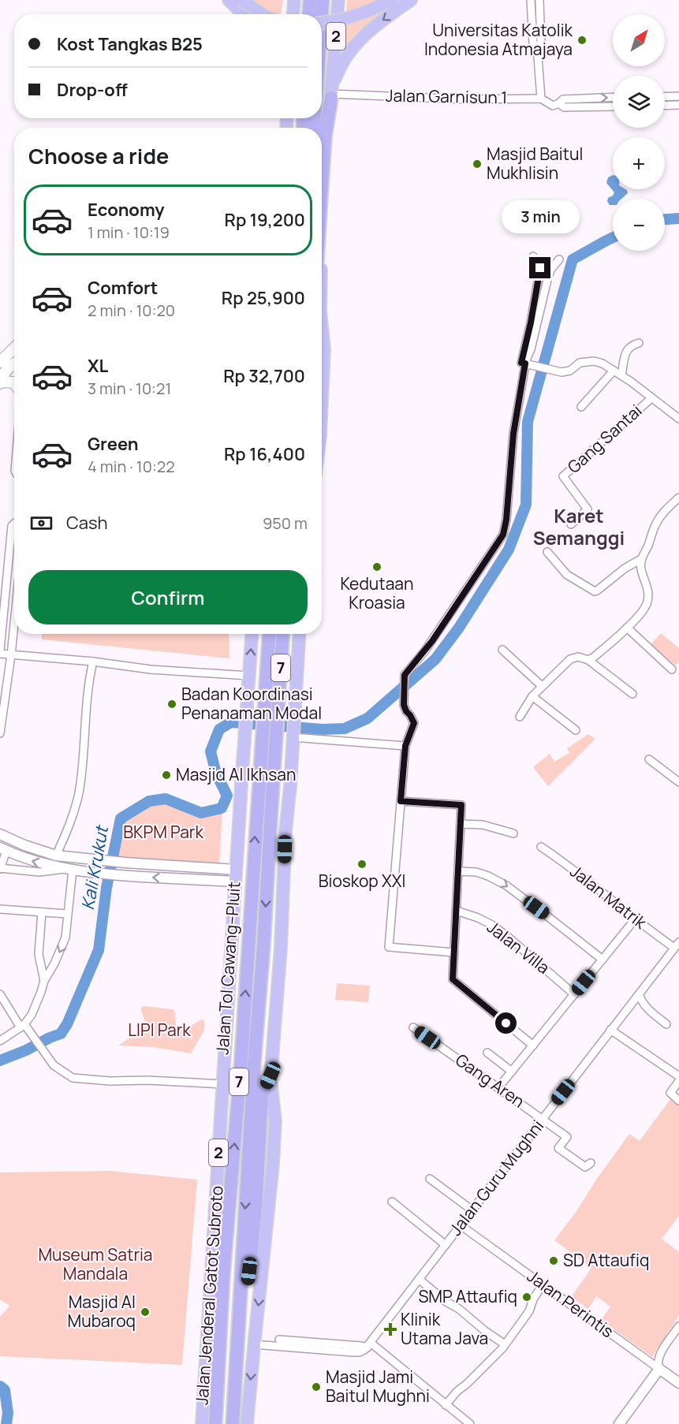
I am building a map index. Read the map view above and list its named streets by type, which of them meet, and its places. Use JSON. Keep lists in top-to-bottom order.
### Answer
{
  "streets": {
    "highway": [
      "2",
      "7",
      "Jalan Tol Cawang–Pluit",
      "Jalan Jenderal Gatot Subroto"
    ],
    "street": [
      "Jalan Garnisun 1",
      "Gang Santai",
      "Jalan Matrik",
      "Jalan Villa",
      "Gang Aren",
      "Jalan Guru Mughni",
      "Jalan Perintis"
    ]
  },
  "crossings": [
    ["2", "Jalan Garnisun 1"],
    ["Jalan Matrik", "Jalan Guru Mughni"],
    ["Gang Aren", "Jalan Guru Mughni"],
    ["Jalan Guru Mughni", "Jalan Perintis"]
  ],
  "districts": ["Karet Semanggi"],
  "water": ["Kali Krukut"],
  "parks": ["BKPM Park", "LIPI Park", "Museum Satria Mandala"],
  "places": {
    "other": [
      "Universitas Katolik Indonesia Atmajaya",
      "Masjid Baitul Mukhlisin",
      "Kedutaan Kroasia",
      "Badan Koordinasi Penanaman Modal",
      "Masjid Al Ikhsan",
      "Bioskop XXI",
      "SD Attaufiq",
      "SMP Attaufiq",
      "Masjid Al Mubaroq",
      "Masjid Jami Baitul Mughni"
    ],
    "health": ["Klinik Utama Java"]
  },
  "north": "top right",
  "page": {
    "map_buttons": ["+", "−"],
    "banner": ["Kost Tangkas B25", "Drop-off"],
    "heading": "Choose a ride",
    "list": [
      {
        "name": "Economy",
        "note": "1 min · 10:19",
        "value": "Rp 19,200"
      },
      {
        "name": "Comfort",
        "note": "2 min · 10:20",
        "value": "Rp 25,900"
      },
      {
        "name": "XL",
        "note": "3 min · 10:21",
        "value": "Rp 32,700"
      },
      {
        "name": "Green",
        "note": "4 min · 10:22",
        "value": "Rp 16,400"
      }
    ],
    "bubble": "3 min",
    "pay": ["Cash", "950 m"],
    "buttons": "Confirm"
  }
}
